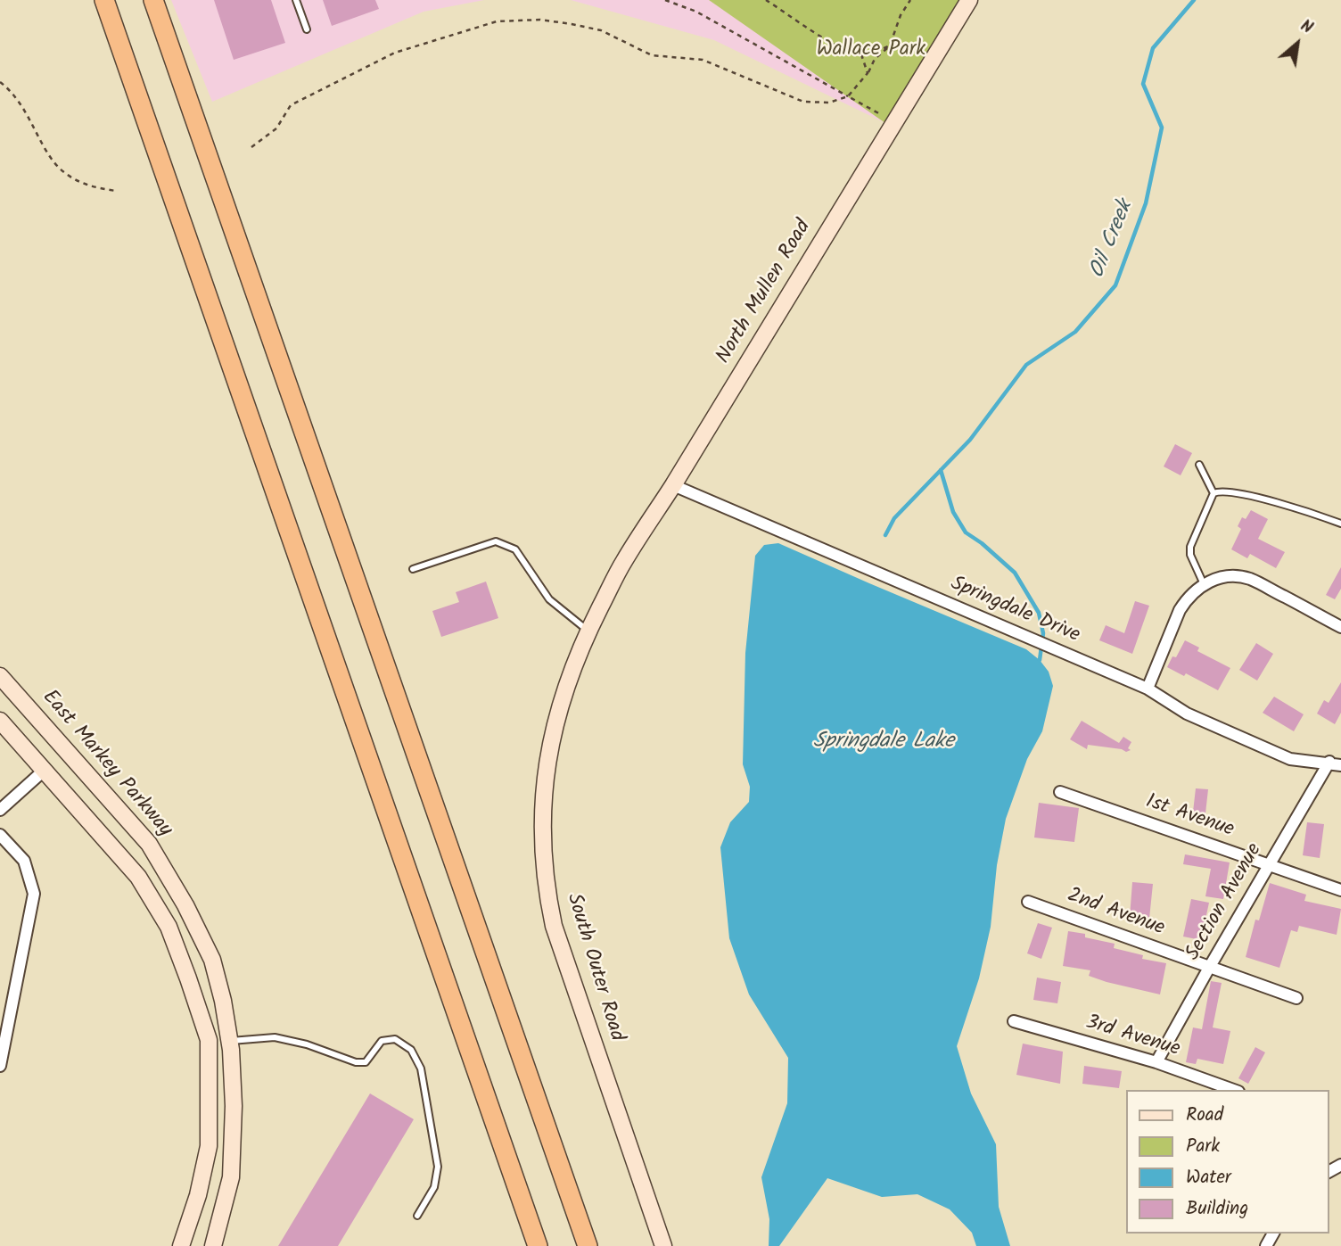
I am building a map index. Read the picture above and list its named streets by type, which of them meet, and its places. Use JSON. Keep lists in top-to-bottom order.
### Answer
{
  "streets": {
    "street": [
      "North Mullen Road",
      "Springdale Drive",
      "East Markey Parkway",
      "1st Avenue",
      "Section Avenue",
      "2nd Avenue",
      "South Outer Road",
      "3rd Avenue"
    ]
  },
  "crossings": [
    ["North Mullen Road", "Springdale Drive"],
    ["North Mullen Road", "South Outer Road"],
    ["Springdale Drive", "Section Avenue"],
    ["1st Avenue", "Section Avenue"],
    ["Section Avenue", "2nd Avenue"],
    ["Section Avenue", "3rd Avenue"]
  ],
  "water": ["Oil Creek", "Springdale Lake"],
  "parks": ["Wallace Park"],
  "legend": [
    "Road",
    "Park",
    "Water",
    "Building"
  ],
  "north": "top right"
}
